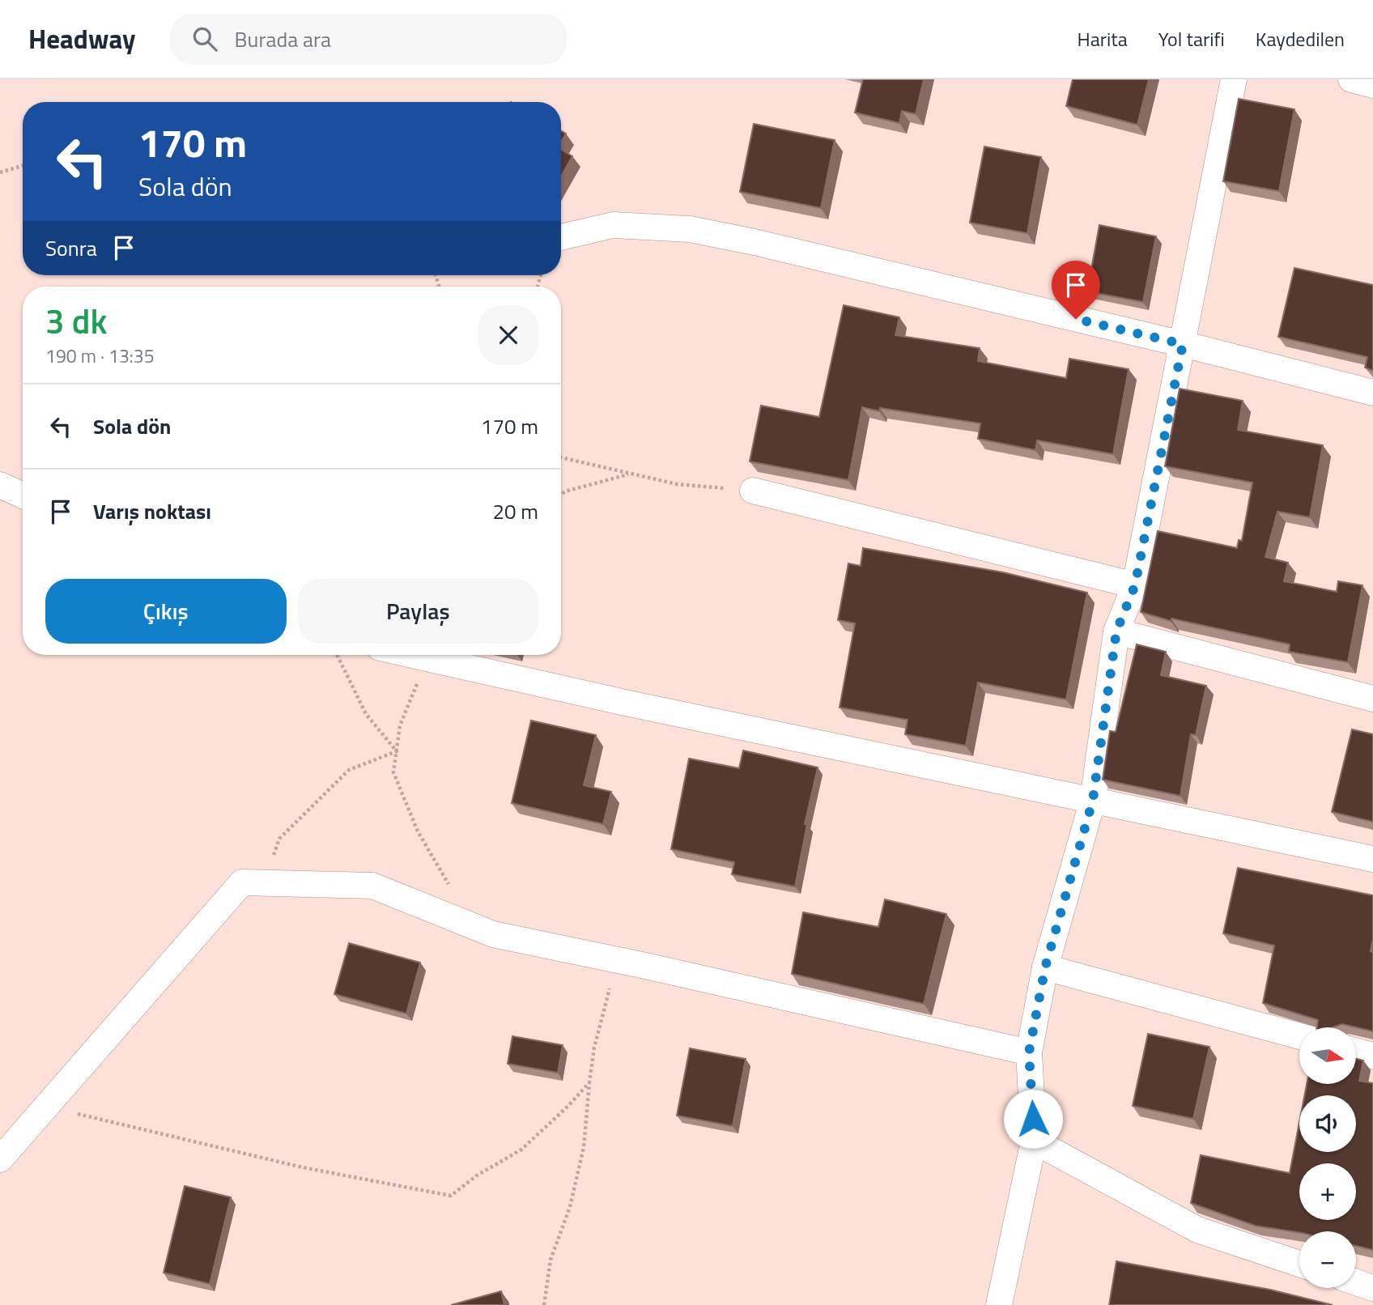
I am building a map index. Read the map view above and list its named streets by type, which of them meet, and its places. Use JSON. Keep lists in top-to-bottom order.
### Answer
{
  "north": "right",
  "page": {
    "header": "Headway",
    "search": "Burada ara",
    "nav": ["Harita", "Yol tarifi", "Kaydedilen"],
    "turn": ["170 m", "Sola dön"],
    "then": "Sonra",
    "heading": ["3 dk", "190 m · 13:35"],
    "list": [
      {
        "name": "Sola dön",
        "value": "170 m"
      },
      {
        "name": "Varış noktası",
        "value": "20 m"
      }
    ],
    "buttons": ["Çıkış", "Paylaş"],
    "map_buttons": ["+", "−"]
  }
}
